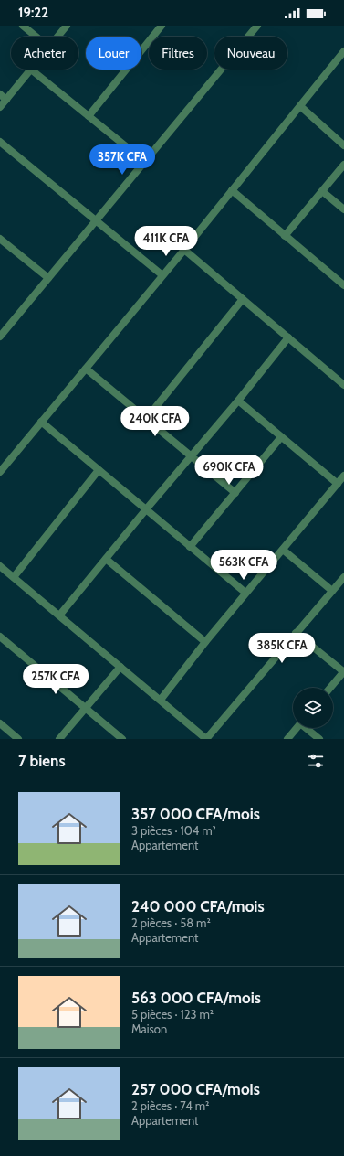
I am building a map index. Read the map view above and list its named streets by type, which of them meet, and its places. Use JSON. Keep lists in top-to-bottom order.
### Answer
{
  "page": {
    "status": "19:22",
    "chip": [
      "Acheter",
      "Louer",
      "Filtres",
      "Nouveau"
    ],
    "price": [
      "357K CFA",
      "411K CFA",
      "240K CFA",
      "690K CFA",
      "563K CFA",
      "385K CFA",
      "257K CFA"
    ],
    "heading": "7 biens",
    "list": [
      {
        "name": "357 000 CFA/mois",
        "note": "3 pièces · 104 m² · Appartement"
      },
      {
        "name": "240 000 CFA/mois",
        "note": "2 pièces · 58 m² · Appartement"
      },
      {
        "name": "563 000 CFA/mois",
        "note": "5 pièces · 123 m² · Maison"
      },
      {
        "name": "257 000 CFA/mois",
        "note": "2 pièces · 74 m² · Appartement"
      }
    ]
  }
}
